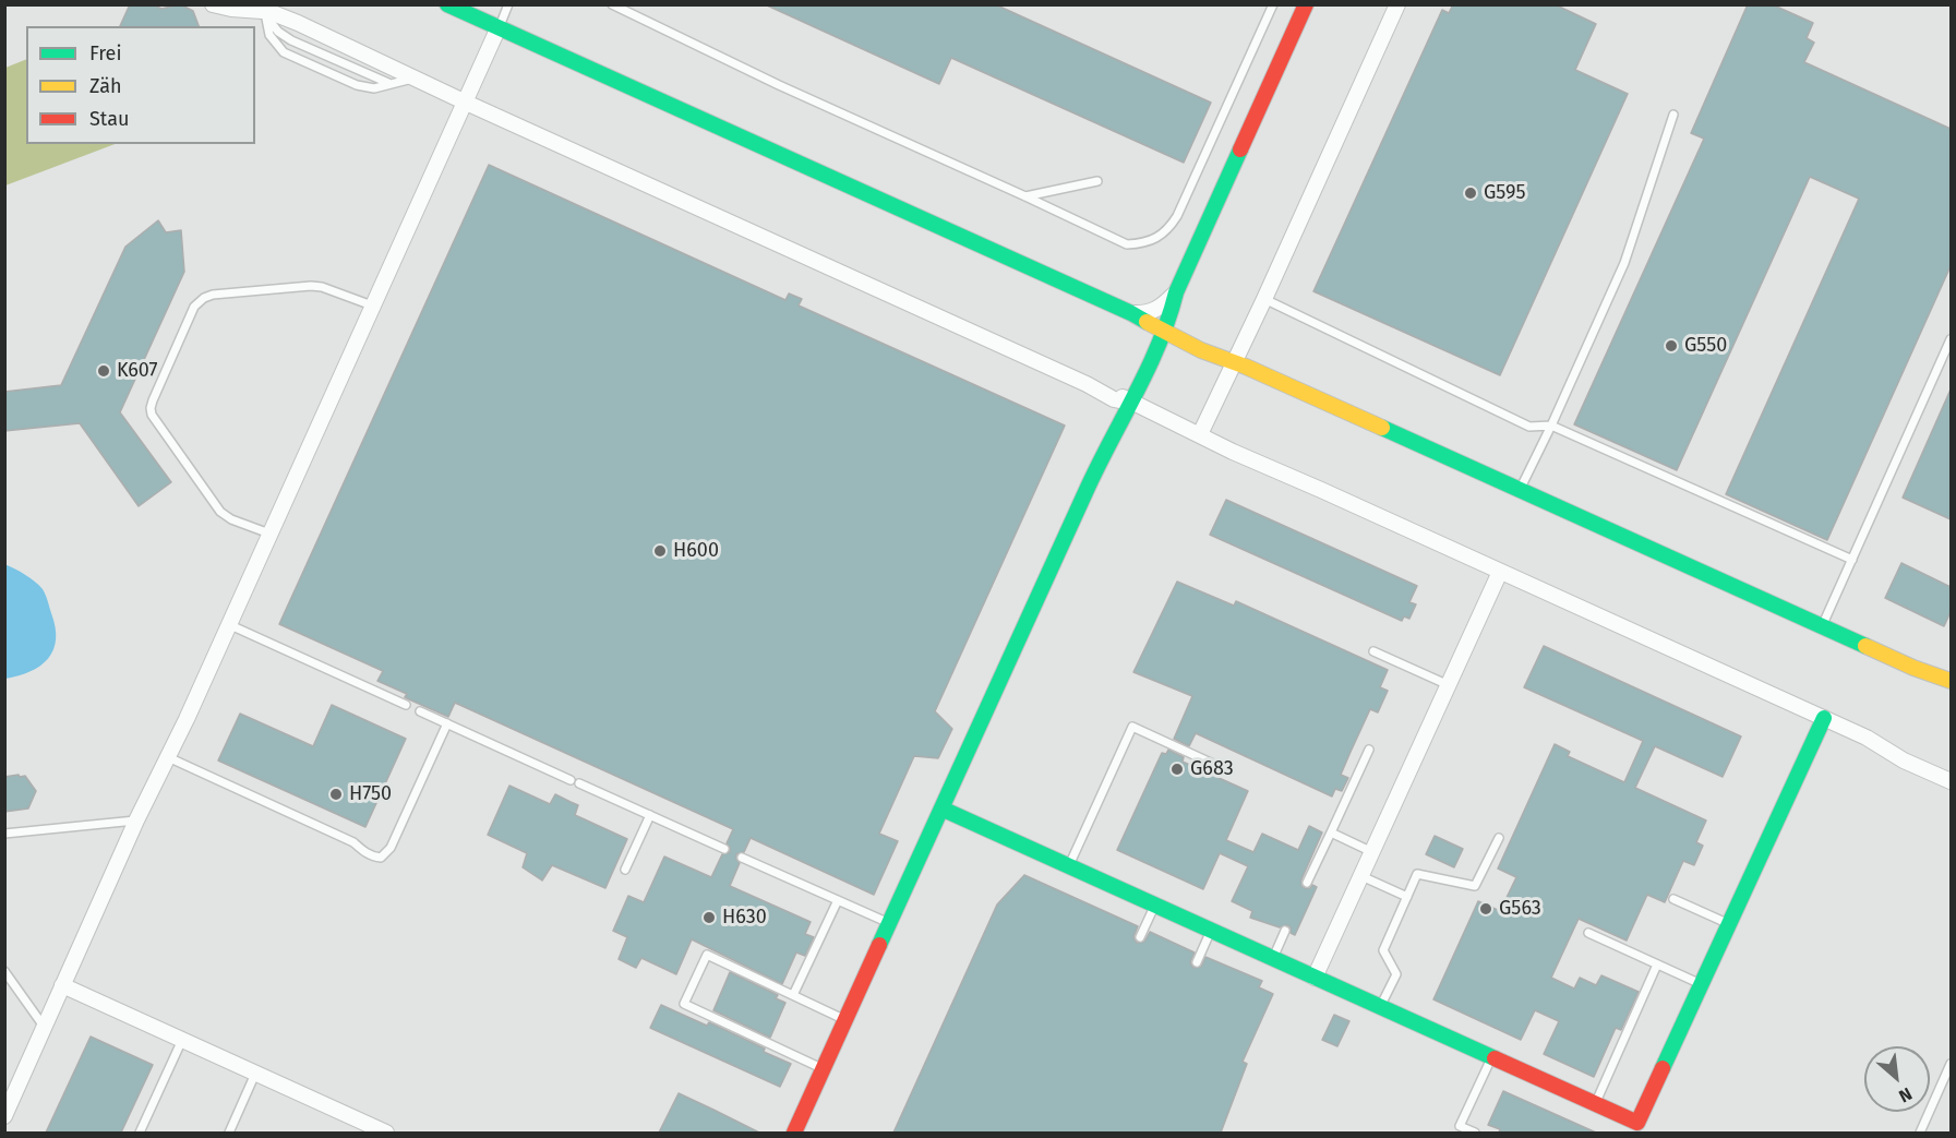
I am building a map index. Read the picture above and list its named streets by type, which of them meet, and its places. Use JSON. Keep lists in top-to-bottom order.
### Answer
{
  "places": [
    "G595",
    "G550",
    "K607",
    "H600",
    "G683",
    "H750",
    "G563",
    "H630"
  ],
  "legend": ["Frei", "Zäh", "Stau"],
  "north": "bottom right"
}
